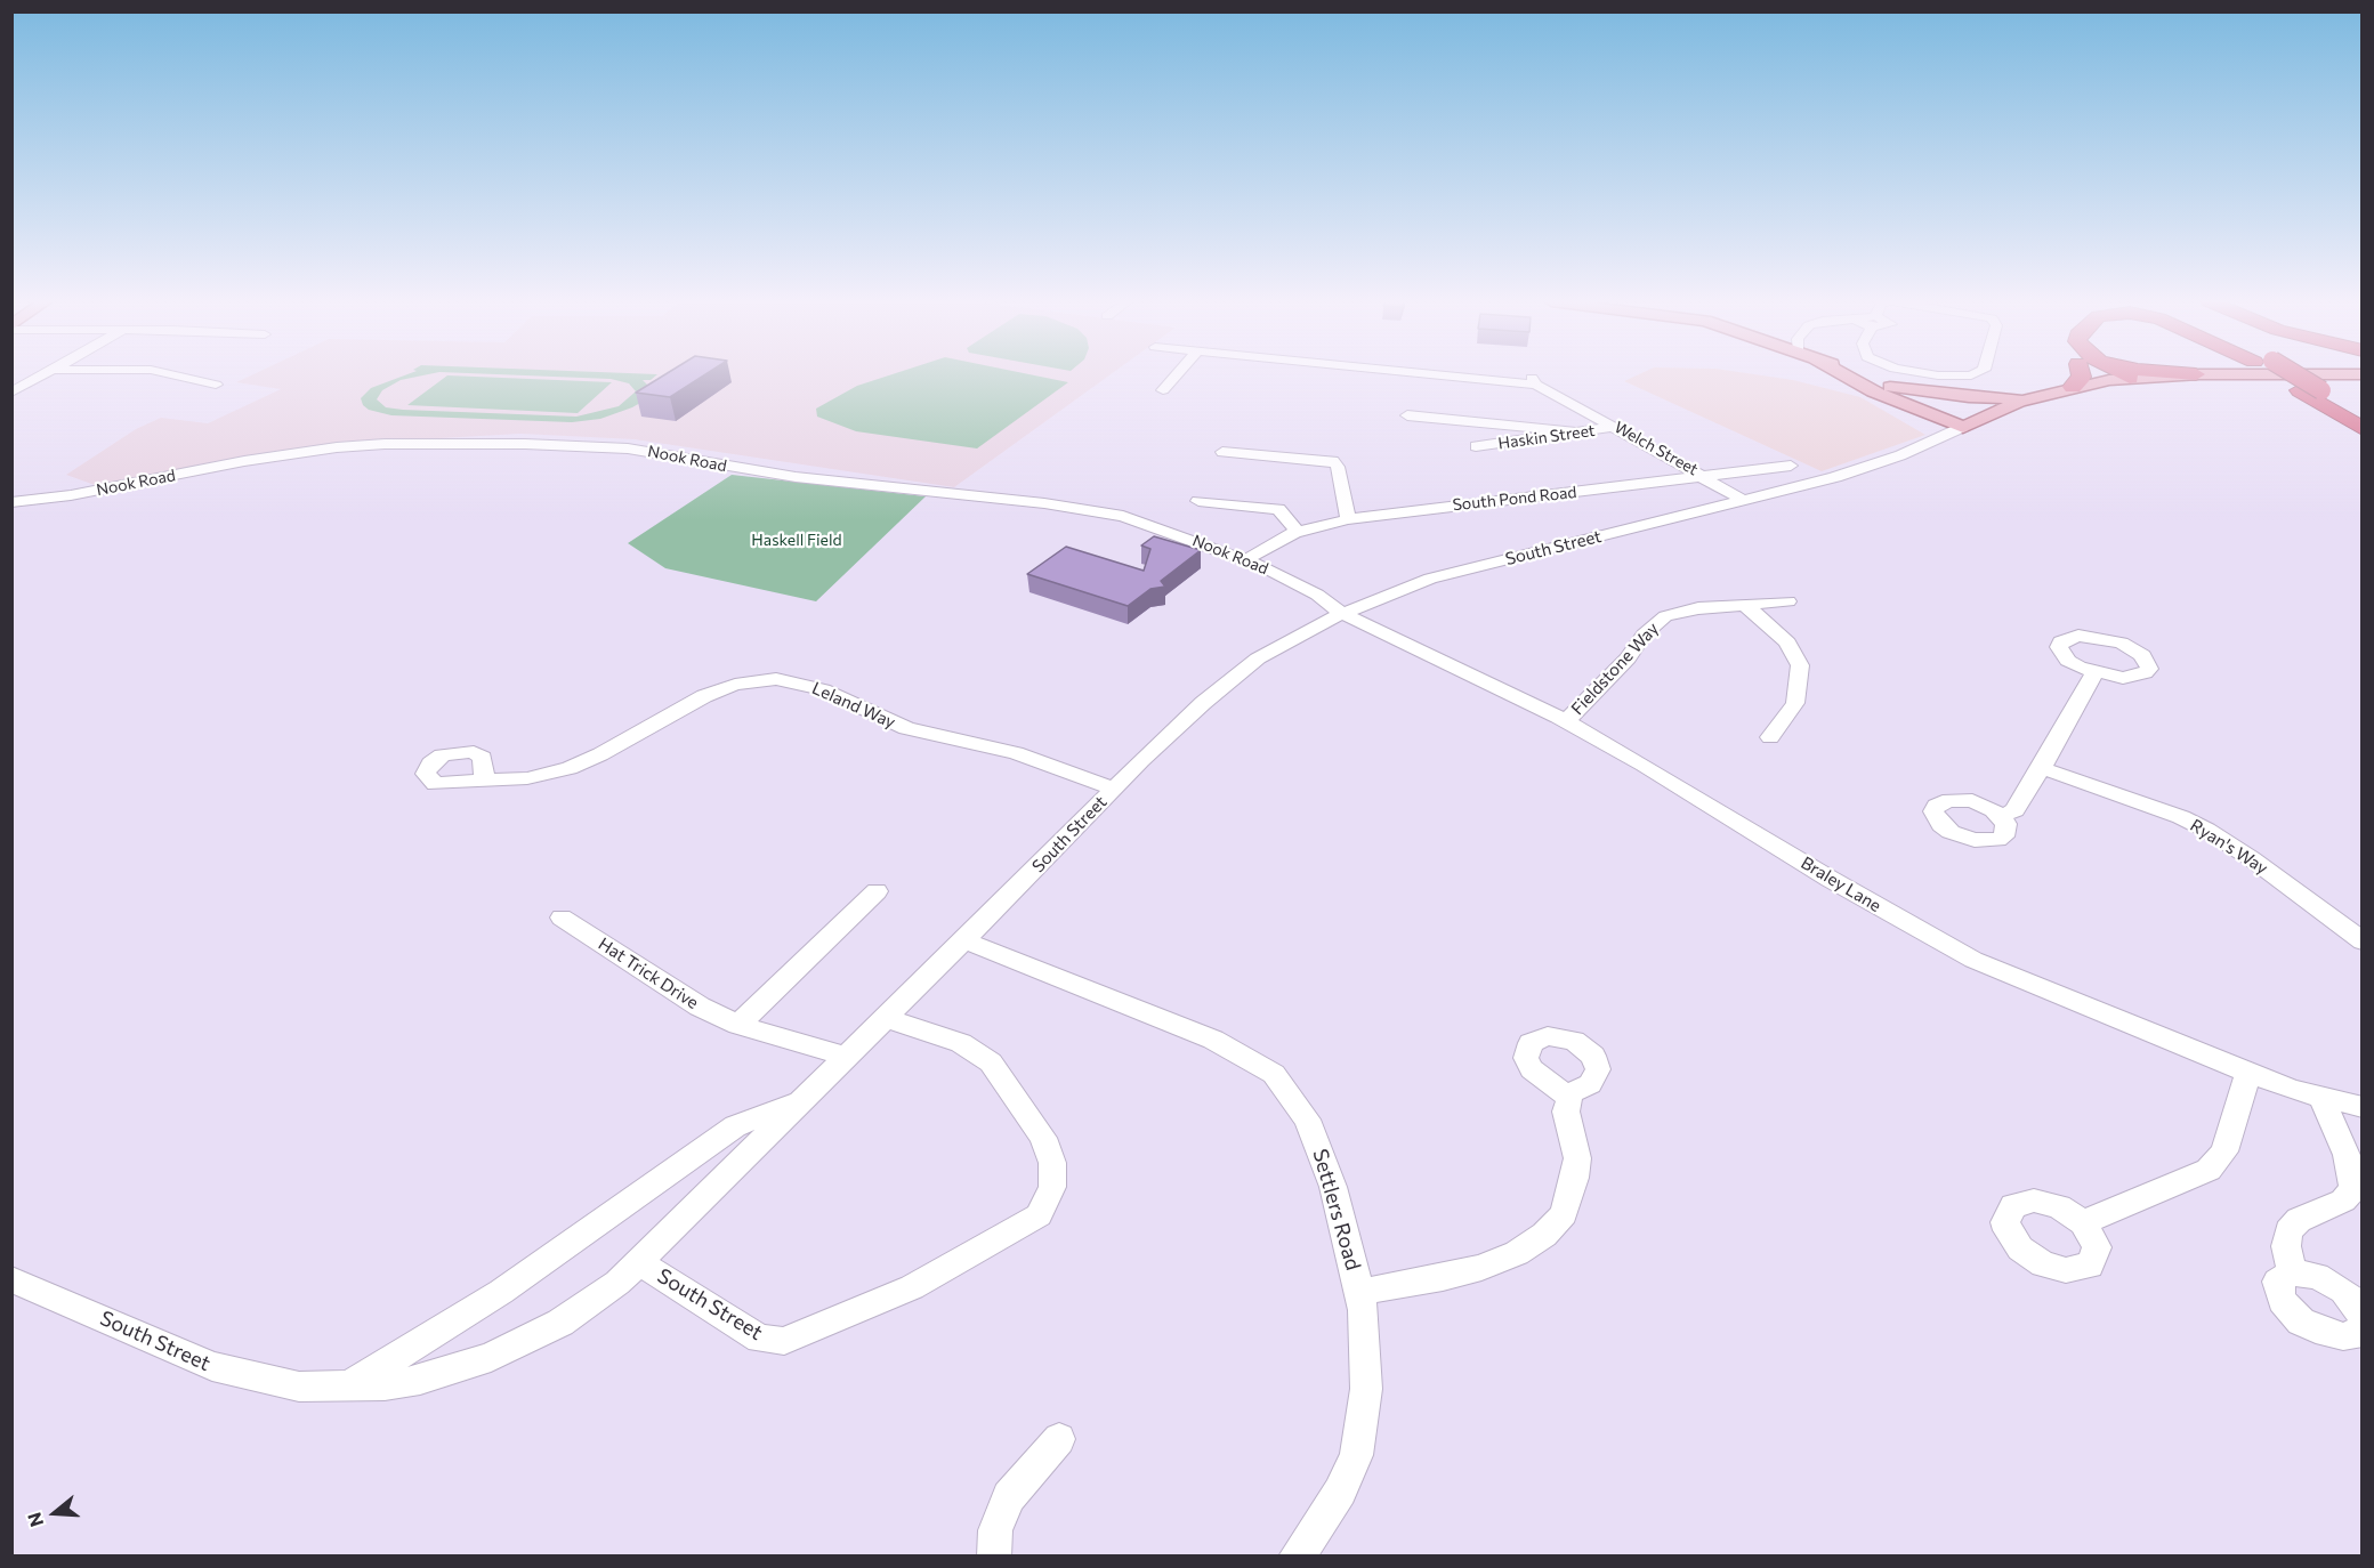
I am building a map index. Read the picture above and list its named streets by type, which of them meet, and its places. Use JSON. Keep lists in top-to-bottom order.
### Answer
{
  "streets": {
    "main road": ["South Street"],
    "street": [
      "Haskin Street",
      "Welch Street",
      "Nook Road",
      "South Pond Road",
      "Fieldstone Way",
      "Leland Way",
      "Ryan's Way",
      "Braley Lane",
      "Hat Trick Drive",
      "Settlers Road"
    ]
  },
  "crossings": [
    ["Haskin Street", "Welch Street"],
    ["Welch Street", "South Pond Road"],
    ["Welch Street", "South Street"],
    ["Nook Road", "South Pond Road"],
    ["Nook Road", "South Street"],
    ["Nook Road", "Braley Lane"],
    ["South Street", "Leland Way"],
    ["South Street", "Braley Lane"],
    ["South Street", "Hat Trick Drive"],
    ["South Street", "Settlers Road"],
    ["Fieldstone Way", "Braley Lane"]
  ],
  "parks": ["Haskell Field"],
  "north": "left"
}
